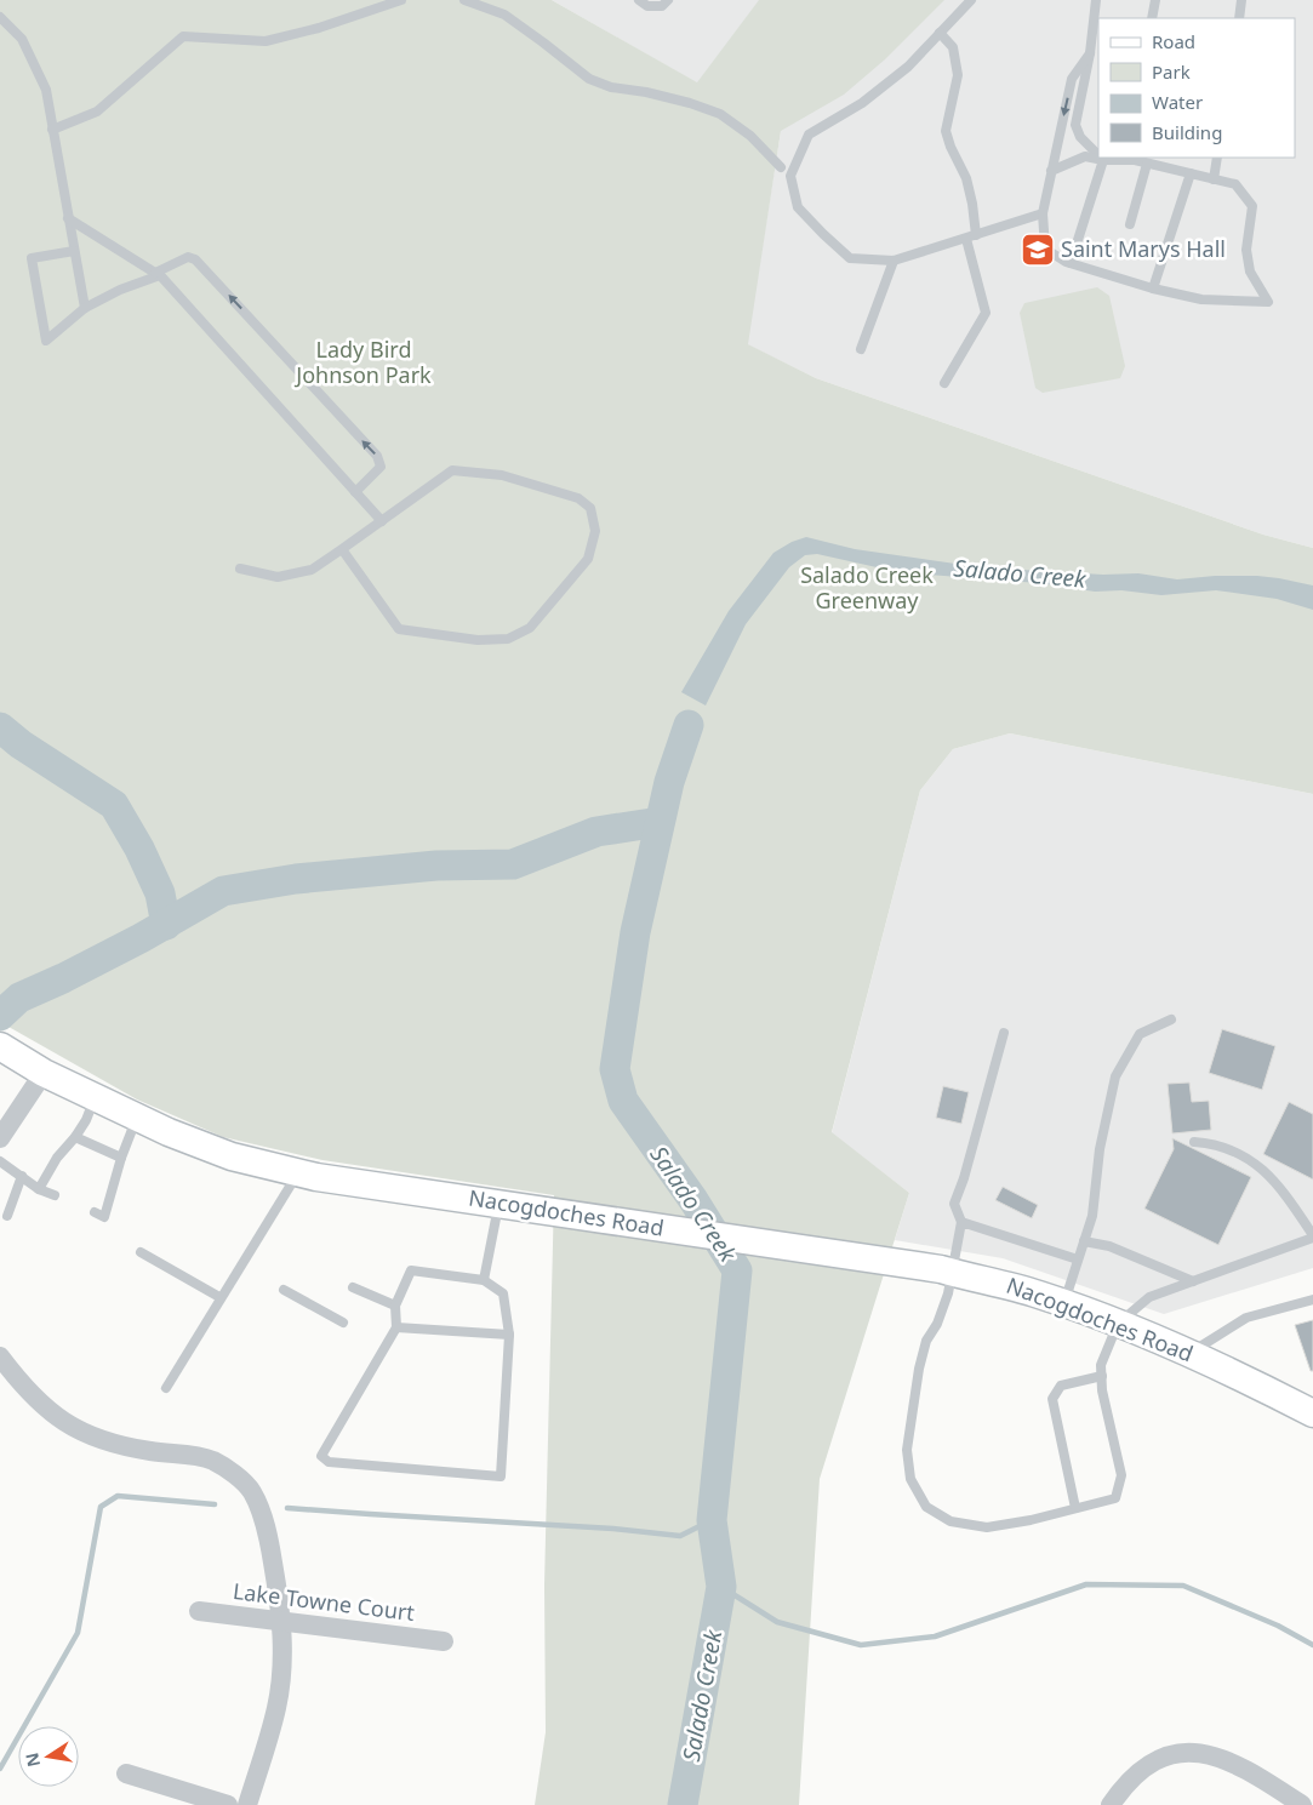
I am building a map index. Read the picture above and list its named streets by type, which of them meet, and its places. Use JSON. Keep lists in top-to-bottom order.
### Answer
{
  "streets": {
    "main road": ["Nacogdoches Road"],
    "street": ["Lake Towne Court"]
  },
  "water": ["Salado Creek"],
  "parks": ["Lady Bird Johnson Park", "Salado Creek Greenway"],
  "places": {
    "school or university": ["Saint Marys Hall"]
  },
  "legend": [
    "Road",
    "Park",
    "Water",
    "Building"
  ],
  "north": "left"
}
